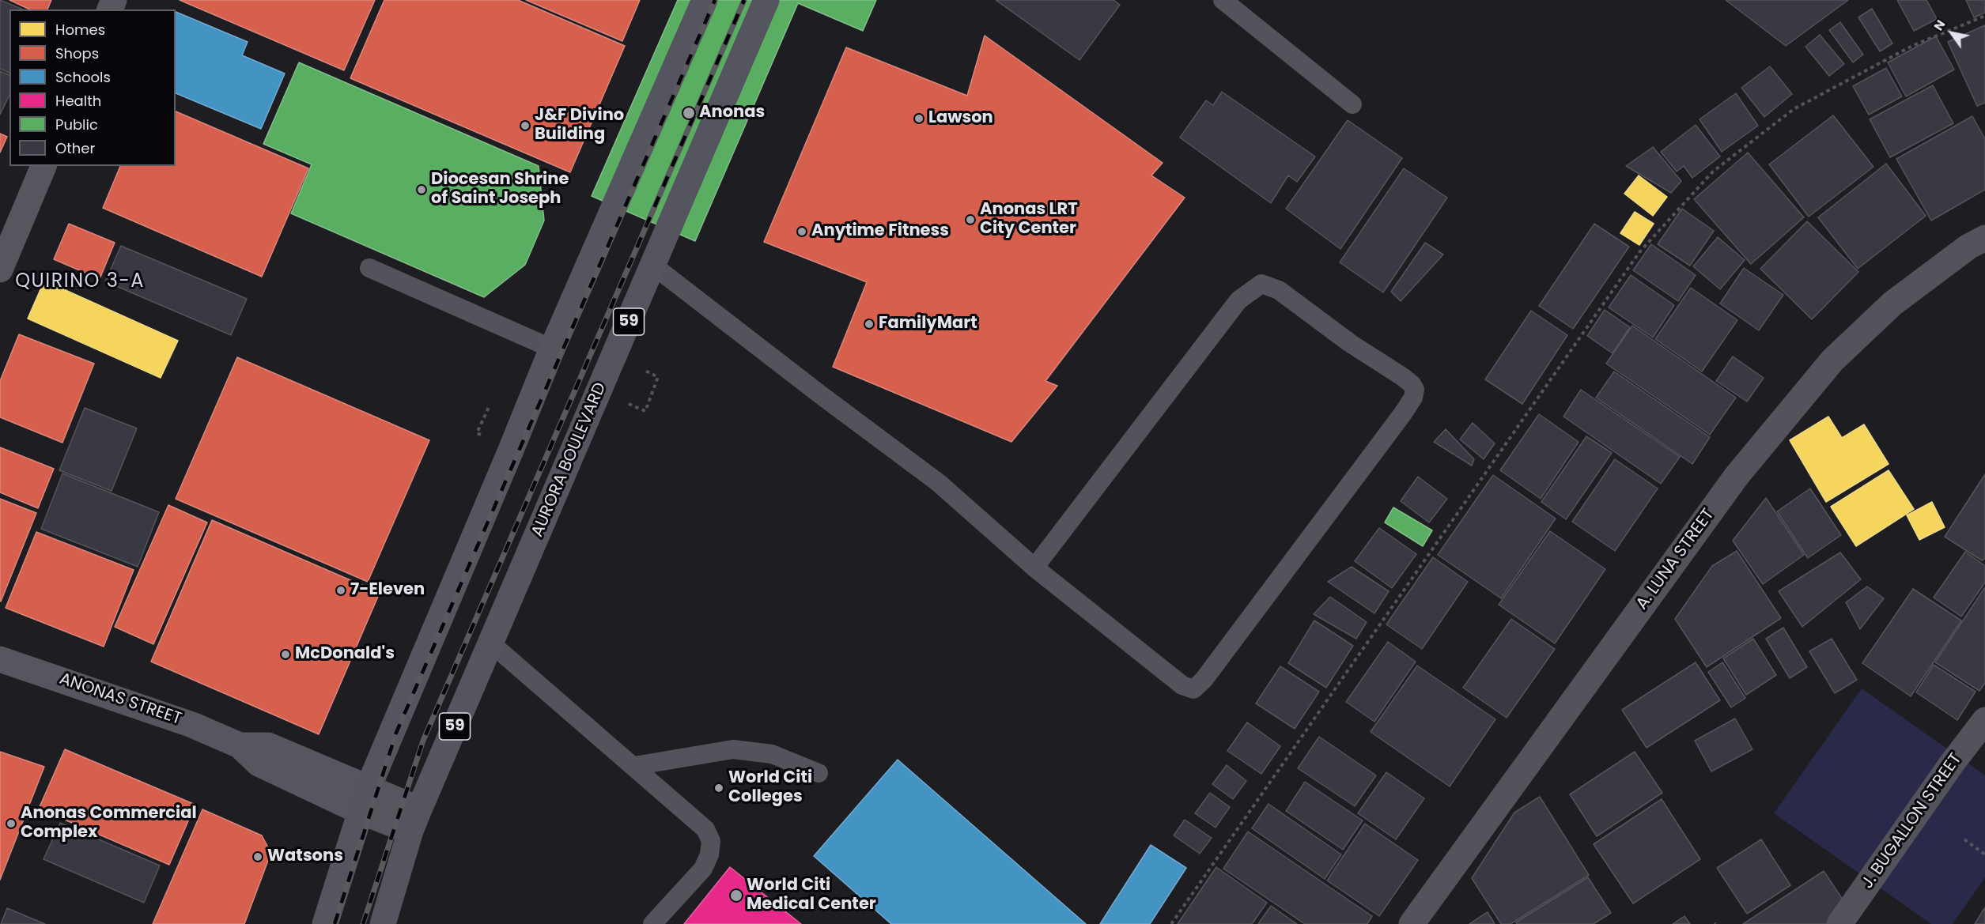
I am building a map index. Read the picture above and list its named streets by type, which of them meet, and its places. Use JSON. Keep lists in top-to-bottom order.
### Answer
{
  "streets": {
    "main road": ["59", "AURORA BOULEVARD", "ANONAS STREET"],
    "street": ["A. LUNA STREET", "J. BUGALLON STREET"]
  },
  "crossings": [
    ["AURORA BOULEVARD", "ANONAS STREET"]
  ],
  "districts": ["QUIRINO 3-A"],
  "places": [
    "Anonas",
    "Lawson",
    "J&F Divino Building",
    "Diocesan Shrine of Saint Joseph",
    "Anonas LRT City Center",
    "Anytime Fitness",
    "FamilyMart",
    "7-Eleven",
    "McDonald's",
    "World Citi Colleges",
    "Anonas Commercial Complex",
    "Watsons",
    "World Citi Medical Center"
  ],
  "legend": [
    "Homes",
    "Shops",
    "Schools",
    "Health",
    "Public",
    "Other"
  ],
  "north": "top left"
}
